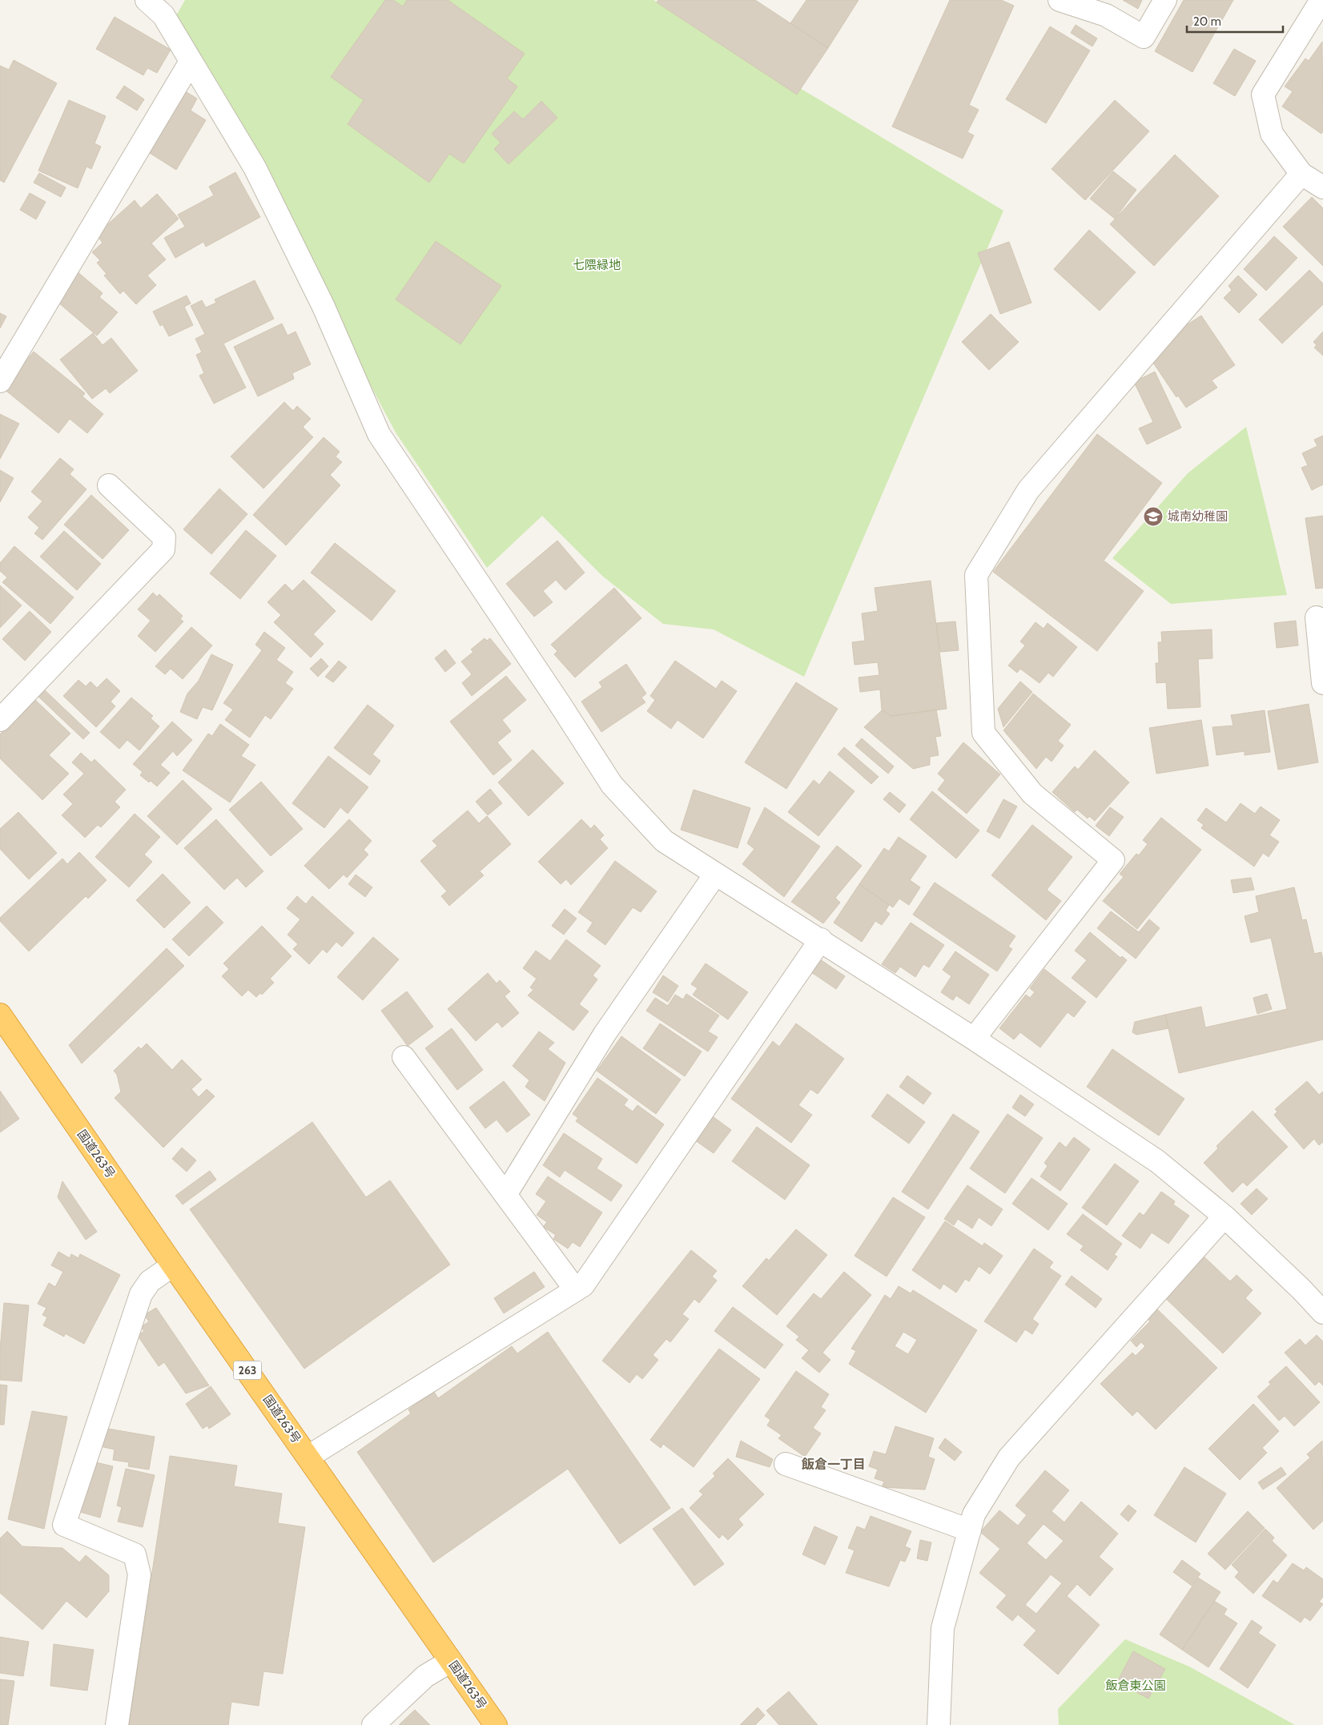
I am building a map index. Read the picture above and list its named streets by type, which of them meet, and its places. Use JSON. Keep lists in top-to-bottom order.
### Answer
{
  "streets": {
    "highway": ["国道263号", "263"]
  },
  "districts": ["飯倉一丁目"],
  "parks": ["七隈緑地", "飯倉東公園"],
  "places": {
    "school or university": ["城南幼稚園"]
  },
  "scale_bar": "20 m"
}
